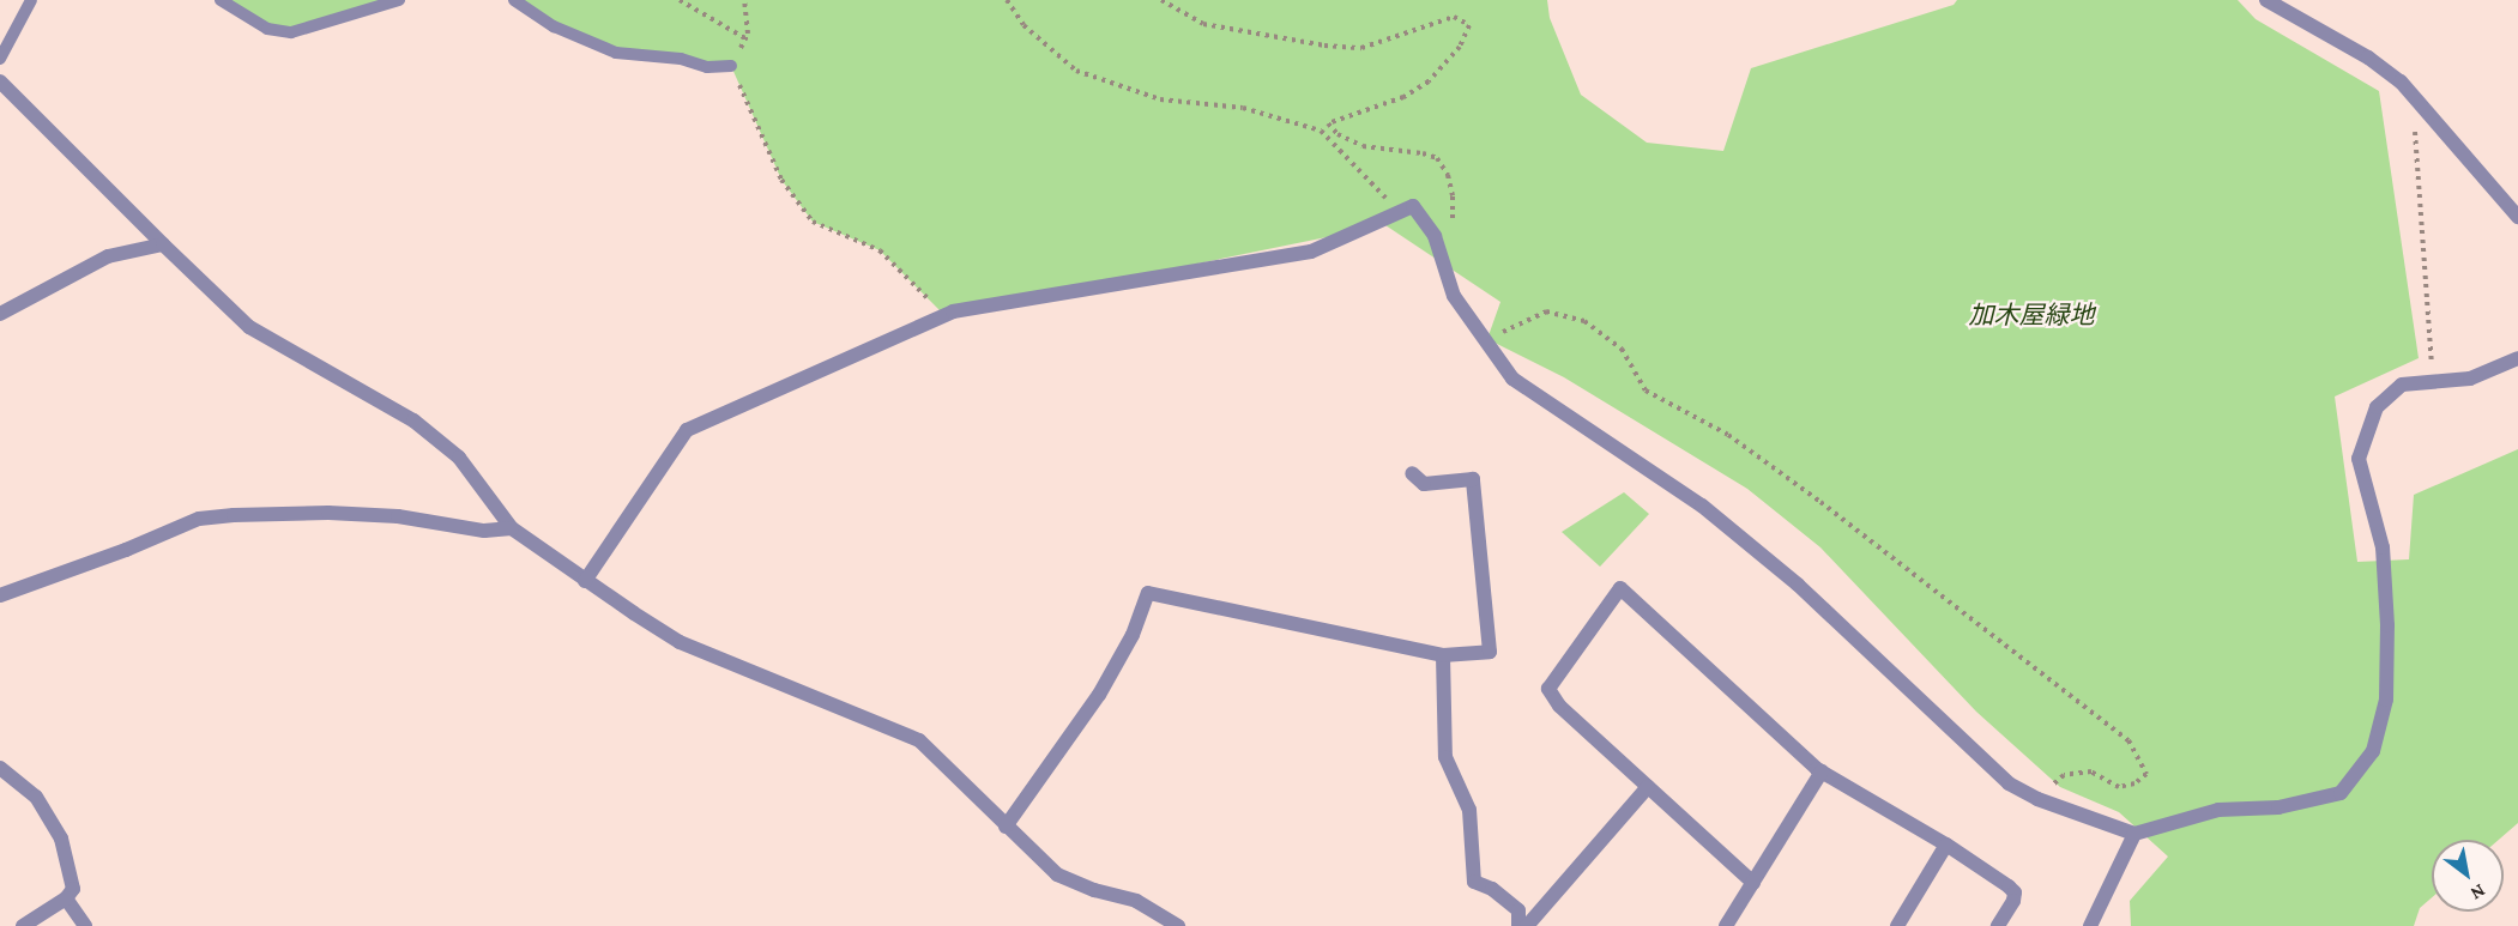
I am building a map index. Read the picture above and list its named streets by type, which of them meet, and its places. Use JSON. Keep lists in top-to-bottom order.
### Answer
{
  "parks": ["加木屋緑地"],
  "north": "bottom right"
}
